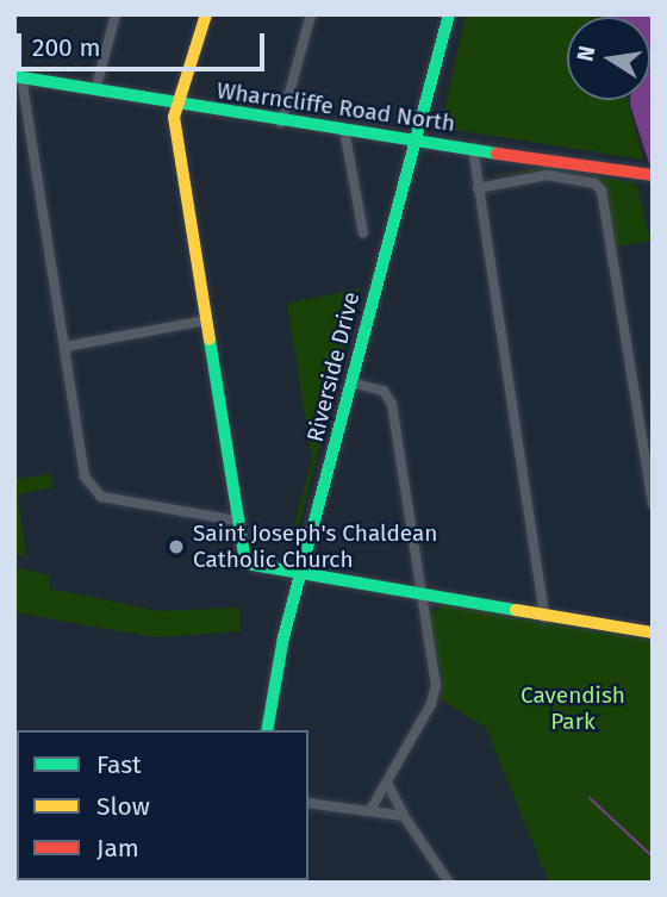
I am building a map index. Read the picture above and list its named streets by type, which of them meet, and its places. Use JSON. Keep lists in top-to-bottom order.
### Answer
{
  "streets": {
    "main road": ["Wharncliffe Road North", "Riverside Drive"]
  },
  "crossings": [
    ["Wharncliffe Road North", "Riverside Drive"]
  ],
  "parks": ["Cavendish Park"],
  "places": ["Saint Joseph's Chaldean Catholic Church"],
  "legend": ["Fast", "Slow", "Jam"],
  "scale_bar": "200 m",
  "north": "left"
}
